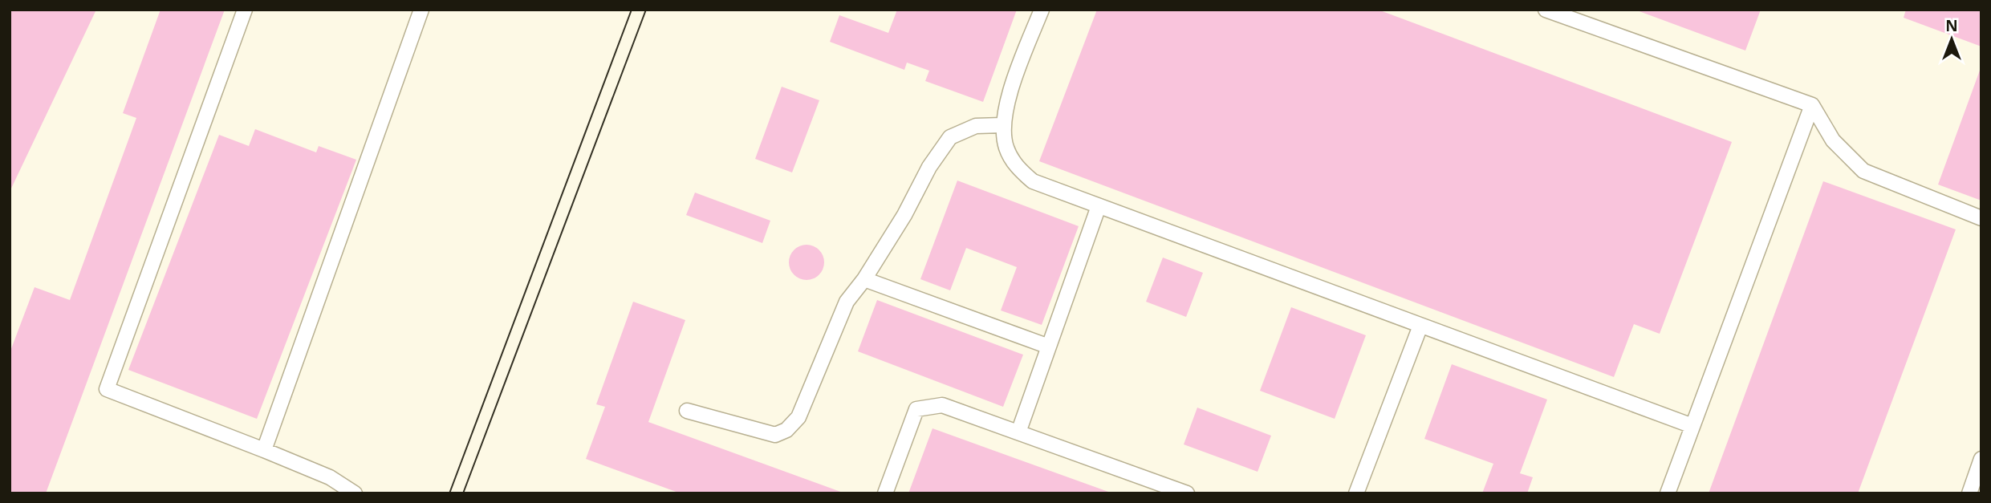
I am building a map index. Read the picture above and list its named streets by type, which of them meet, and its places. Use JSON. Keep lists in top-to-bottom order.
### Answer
{
  "north": "top"
}
